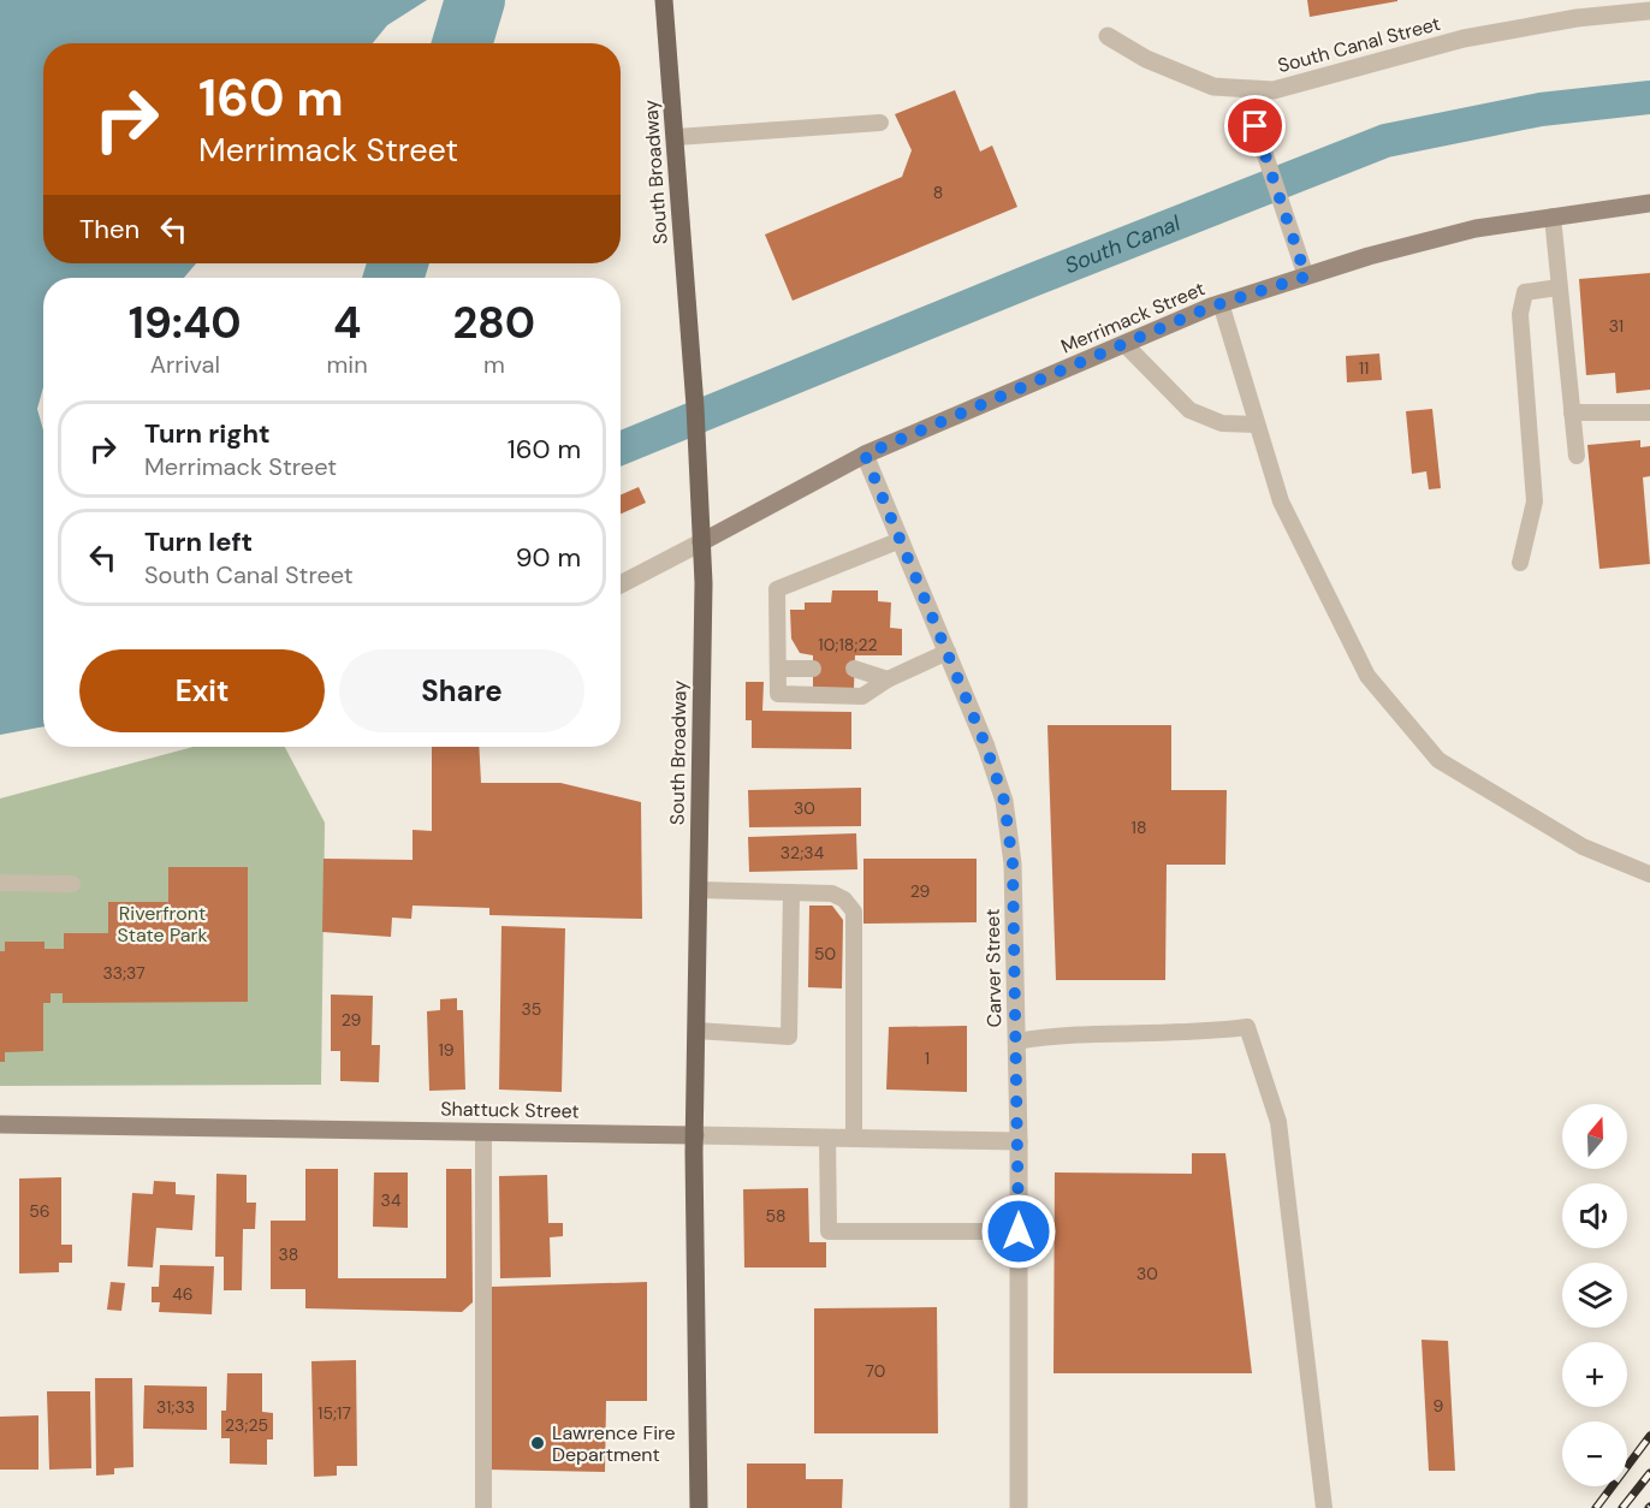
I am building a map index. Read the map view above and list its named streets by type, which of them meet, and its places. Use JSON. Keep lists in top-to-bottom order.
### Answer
{
  "streets": {
    "main road": ["South Broadway", "Merrimack Street", "Shattuck Street"],
    "street": ["South Canal Street", "Carver Street"]
  },
  "crossings": [
    ["South Broadway", "Merrimack Street"],
    ["South Broadway", "Shattuck Street"],
    ["Merrimack Street", "Carver Street"],
    ["Carver Street", "Shattuck Street"]
  ],
  "water": ["South Canal"],
  "parks": ["Riverfront State Park"],
  "places": ["Lawrence Fire Department"],
  "house_numbers": [
    "8",
    "31",
    "11",
    "10;18;22",
    "30",
    "18",
    "32;34",
    "29",
    "50",
    "33;37",
    "35",
    "29",
    "19",
    "1",
    "34",
    "56",
    "58",
    "38",
    "30",
    "46",
    "70",
    "9",
    "31;33",
    "15;17",
    "23;25"
  ],
  "north": "top",
  "page": {
    "turn": ["160 m", "Merrimack Street"],
    "then": "Then",
    "eta": [
      "19:40",
      "Arrival",
      "4",
      "min",
      "280",
      "m"
    ],
    "list": [
      {
        "name": "Turn right",
        "note": "Merrimack Street",
        "value": "160 m"
      },
      {
        "name": "Turn left",
        "note": "South Canal Street",
        "value": "90 m"
      }
    ],
    "buttons": ["Exit", "Share"],
    "map_buttons": ["+", "−"]
  }
}
